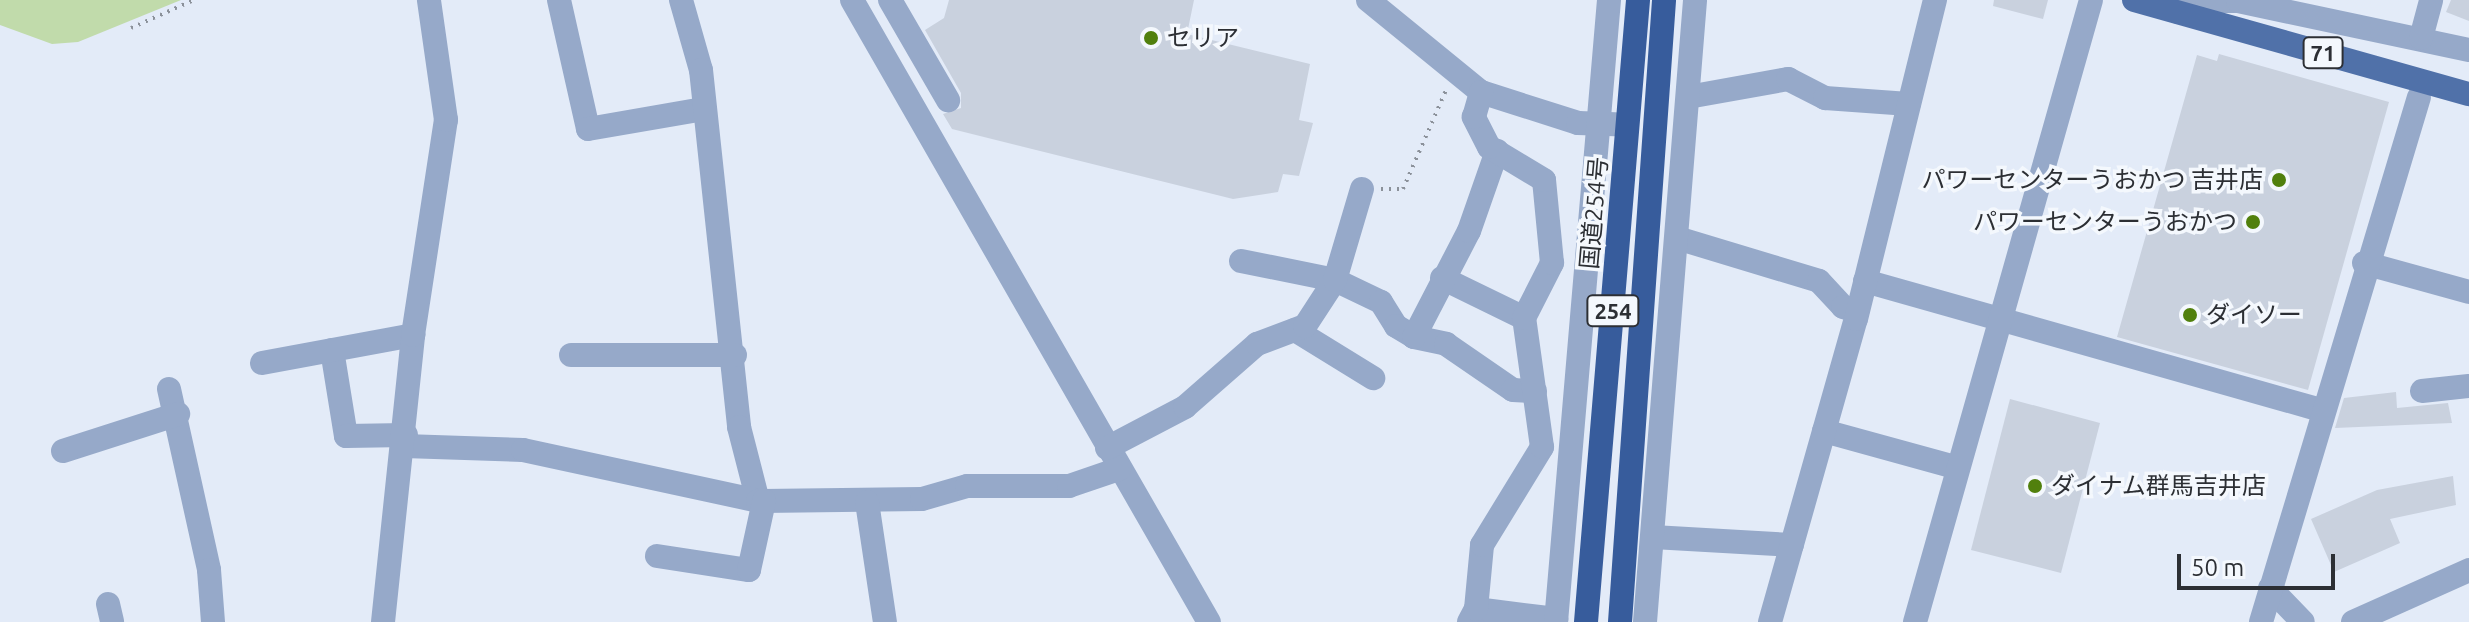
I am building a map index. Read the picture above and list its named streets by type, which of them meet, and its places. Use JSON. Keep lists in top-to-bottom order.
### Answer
{
  "streets": {
    "highway": ["国道254号", "254"],
    "main road": ["71"]
  },
  "places": [
    "セリア",
    "パワーセンターうおかつ 吉井店",
    "パワーセンターうおかつ",
    "ダイソー",
    "ダイナム群馬吉井店"
  ],
  "scale_bar": "50 m"
}
